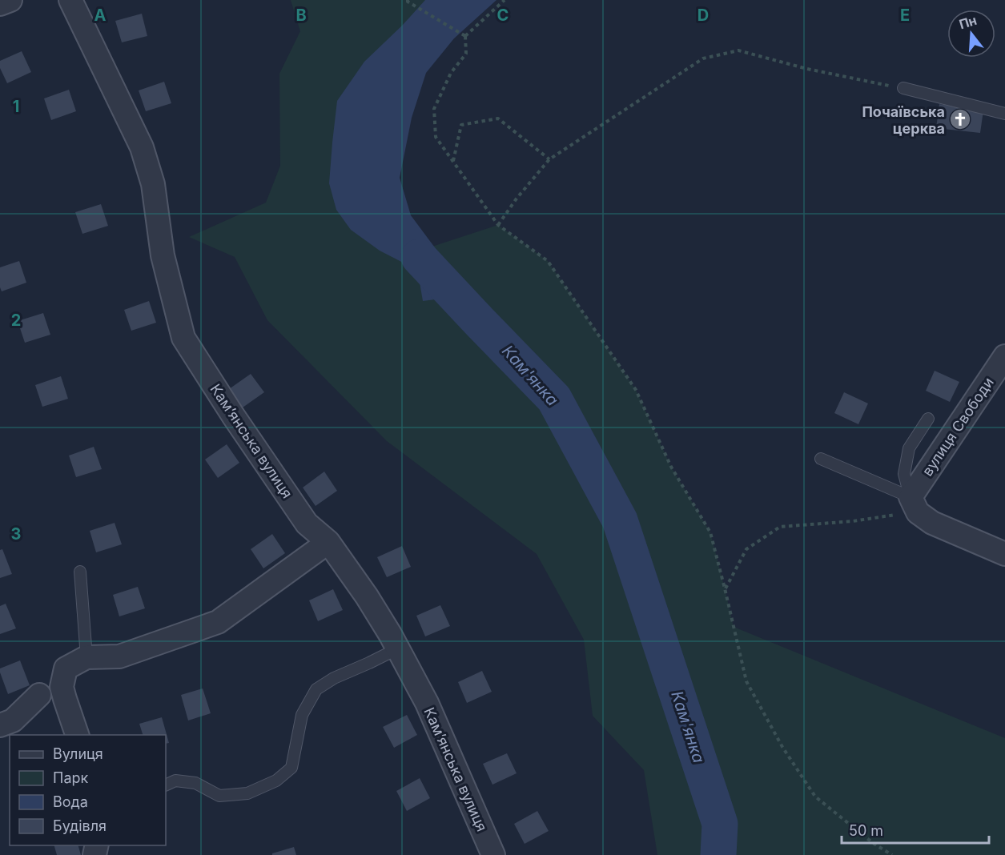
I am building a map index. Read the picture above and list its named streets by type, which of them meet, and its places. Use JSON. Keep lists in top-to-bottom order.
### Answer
{
  "streets": {
    "street": ["вулиця Свободи", "Камʼянська вулиця"]
  },
  "water": ["Кам'янка"],
  "places": {
    "church": ["Почаївська церква"]
  },
  "legend": [
    "Вулиця",
    "Парк",
    "Вода",
    "Будівля"
  ],
  "scale_bar": "50 m",
  "north": "top",
  "grid": {
    "columns": [
      "A",
      "B",
      "C",
      "D",
      "E"
    ],
    "rows": ["1", "2", "3"]
  }
}
